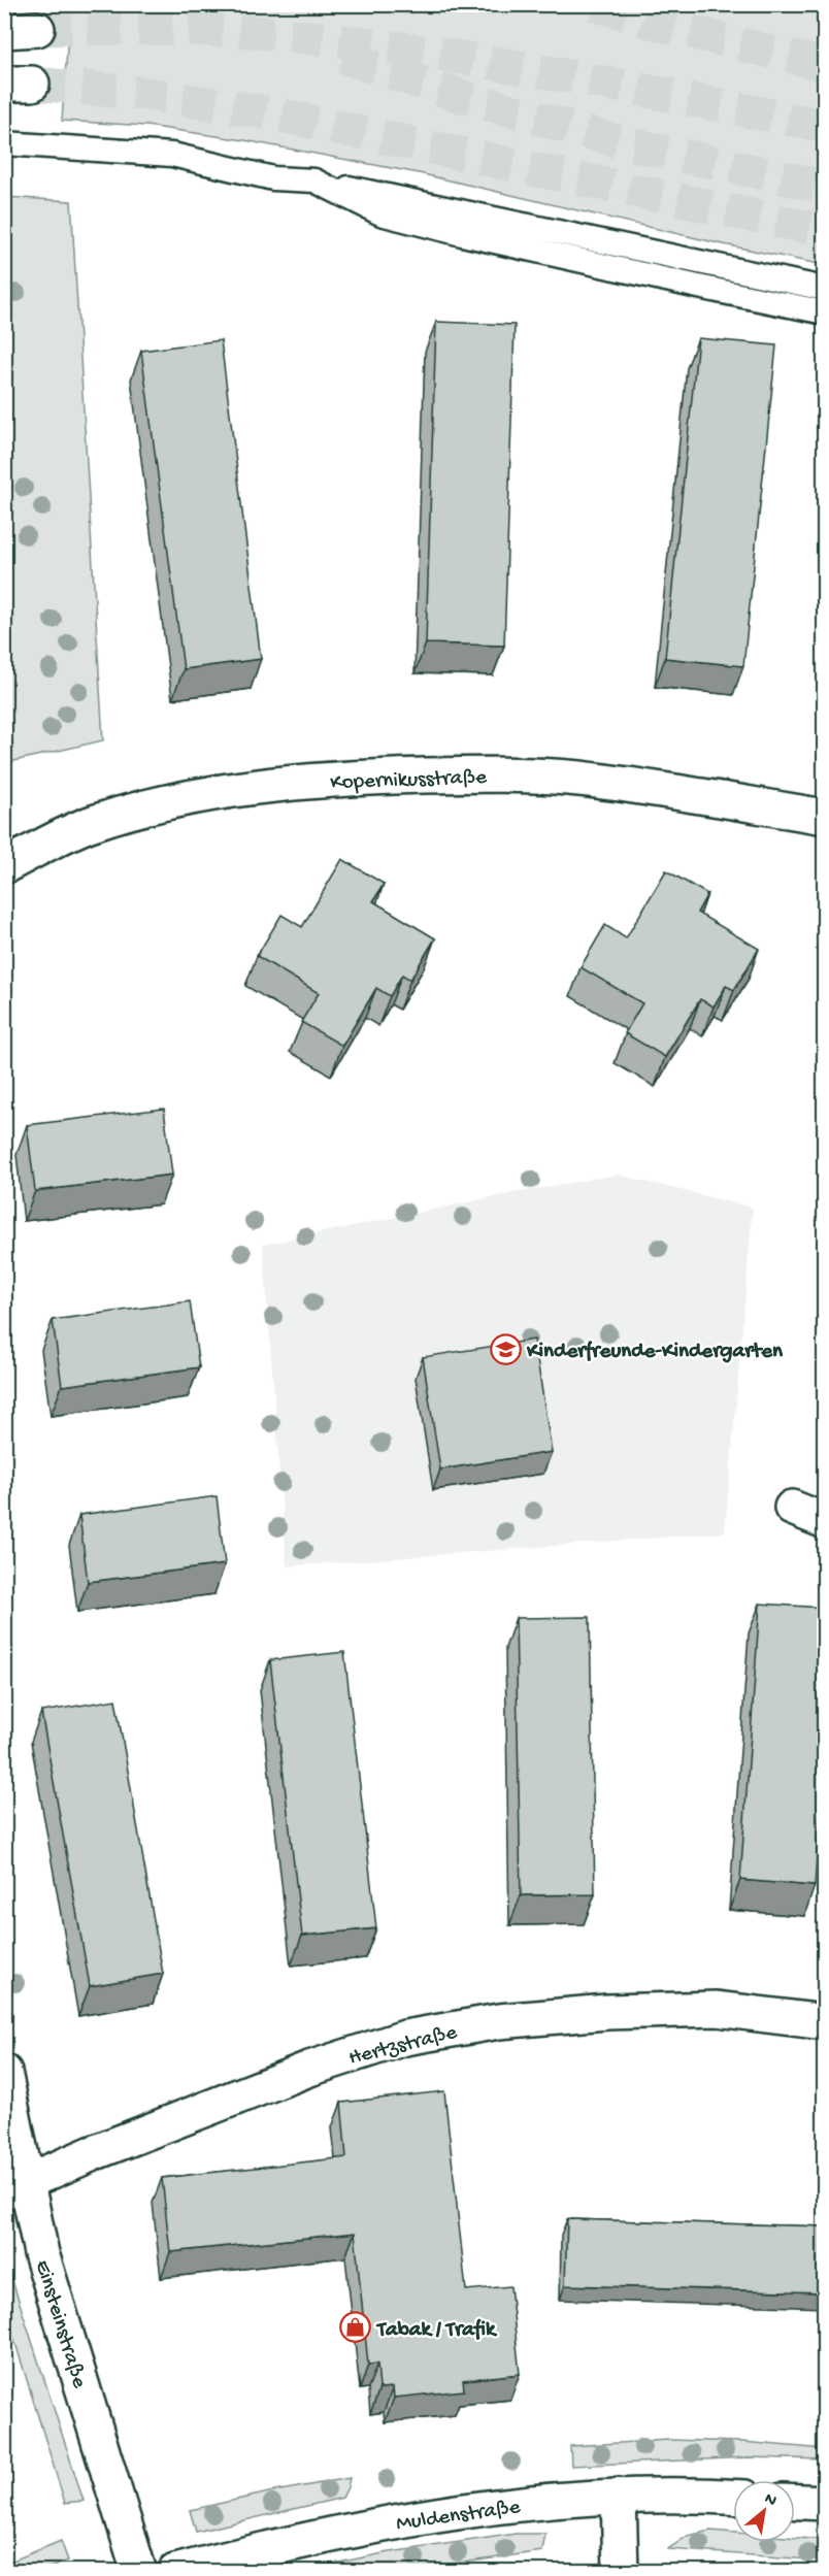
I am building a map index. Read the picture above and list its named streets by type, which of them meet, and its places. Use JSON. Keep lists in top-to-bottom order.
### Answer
{
  "streets": {
    "street": [
      "Kopernikusstraße",
      "Hertzstraße",
      "Einsteinstraße",
      "Muldenstraße"
    ]
  },
  "crossings": [
    ["Hertzstraße", "Einsteinstraße"]
  ],
  "places": {
    "school or university": ["Kinderfreunde-Kindergarten"],
    "shop": ["Tabak / Trafik"]
  },
  "north": "top right"
}
